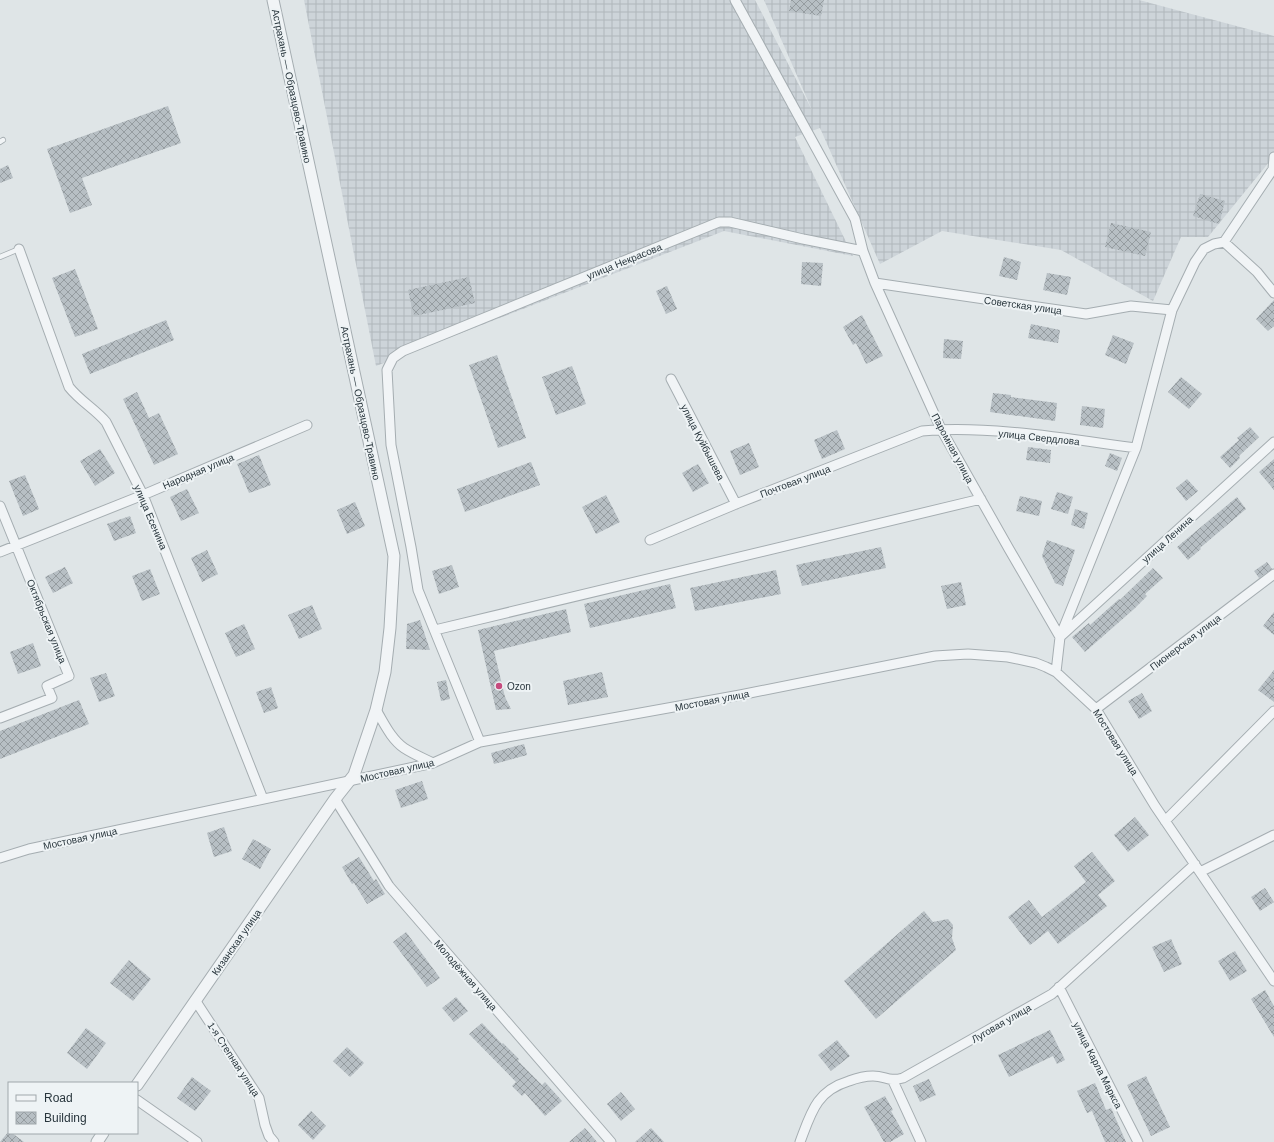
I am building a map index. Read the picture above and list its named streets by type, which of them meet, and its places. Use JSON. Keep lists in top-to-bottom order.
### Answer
{
  "streets": {
    "street": [
      "Астрахань — Образцово-Травино",
      "улица Некрасова",
      "Советская улица",
      "улица Свердлова",
      "улица Куйбышева",
      "Паромная улица",
      "Народная улица",
      "Почтовая улица",
      "улица Есенина",
      "улица Ленина",
      "Октябрьская улица",
      "Пионерская улица",
      "Мостовая улица",
      "Кизанская улица",
      "Молодёжная улица",
      "Луговая улица",
      "1-я Степная улица",
      "улица Карла Маркса"
    ]
  },
  "crossings": [
    ["Астрахань — Образцово-Травино", "Мостовая улица"],
    ["Астрахань — Образцово-Травино", "Кизанская улица"],
    ["Астрахань — Образцово-Травино", "Молодёжная улица"],
    ["улица Некрасова", "Паромная улица"],
    ["Советская улица", "Паромная улица"],
    ["улица Свердлова", "Паромная улица"],
    ["улица Свердлова", "Почтовая улица"],
    ["улица Куйбышева", "Почтовая улица"],
    ["Паромная улица", "Почтовая улица"],
    ["Паромная улица", "улица Ленина"],
    ["Народная улица", "улица Есенина"],
    ["Народная улица", "Октябрьская улица"],
    ["улица Есенина", "Мостовая улица"],
    ["Пионерская улица", "Мостовая улица"],
    ["Мостовая улица", "Луговая улица"],
    ["Кизанская улица", "Молодёжная улица"],
    ["Кизанская улица", "1-я Степная улица"],
    ["Луговая улица", "улица Карла Маркса"]
  ],
  "places": ["Ozon"],
  "legend": ["Road", "Building"]
}
